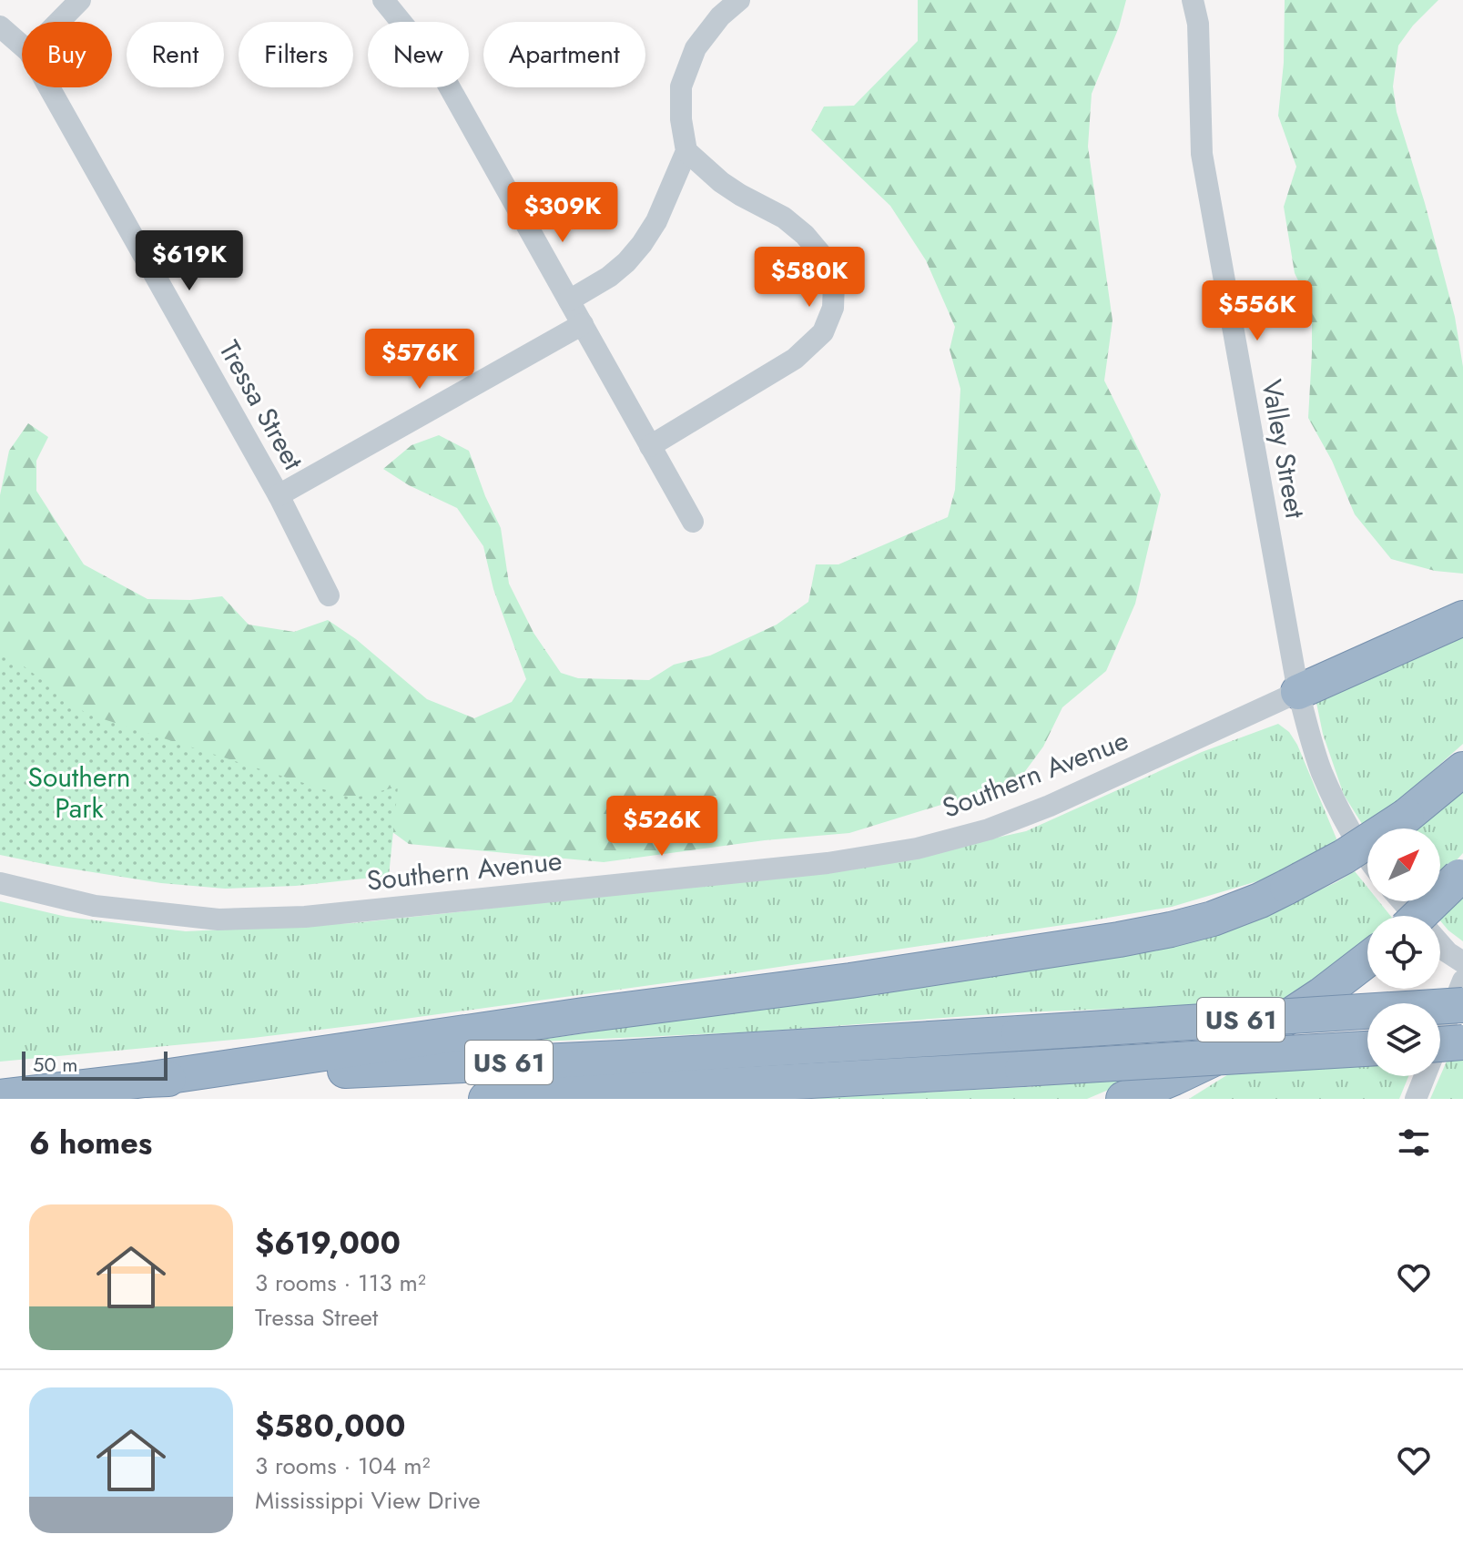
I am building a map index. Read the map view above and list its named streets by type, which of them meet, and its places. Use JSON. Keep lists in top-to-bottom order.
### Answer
{
  "streets": {
    "highway": ["US 61"],
    "street": ["Tressa Street", "Valley Street", "Southern Avenue"]
  },
  "crossings": [
    ["Valley Street", "Southern Avenue"]
  ],
  "parks": ["Southern Park"],
  "scale_bar": "50 m",
  "north": "top right",
  "page": {
    "chip": [
      "Buy",
      "Rent",
      "Filters",
      "New",
      "Apartment"
    ],
    "price": [
      "$309K",
      "$619K",
      "$580K",
      "$556K",
      "$576K",
      "$526K"
    ],
    "scale": "50 m",
    "heading": "6 homes",
    "list": [
      {
        "name": "$619,000",
        "note": "3 rooms · 113 m² · Tressa Street"
      },
      {
        "name": "$580,000",
        "note": "3 rooms · 104 m² · Mississippi View Drive"
      }
    ]
  }
}
